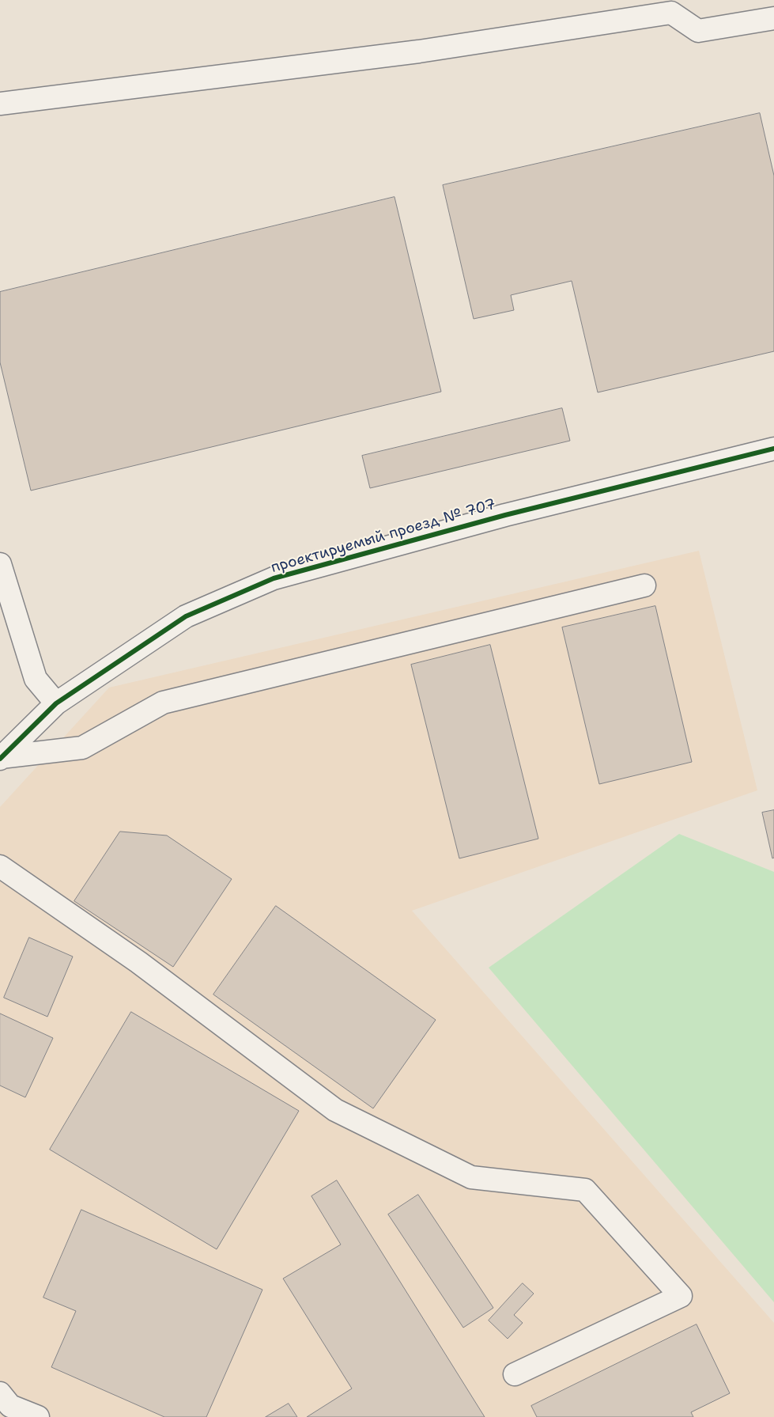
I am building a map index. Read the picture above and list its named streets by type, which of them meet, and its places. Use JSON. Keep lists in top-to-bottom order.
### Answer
{
  "streets": {
    "street": ["проектируемый проезд № 707"]
  }
}
